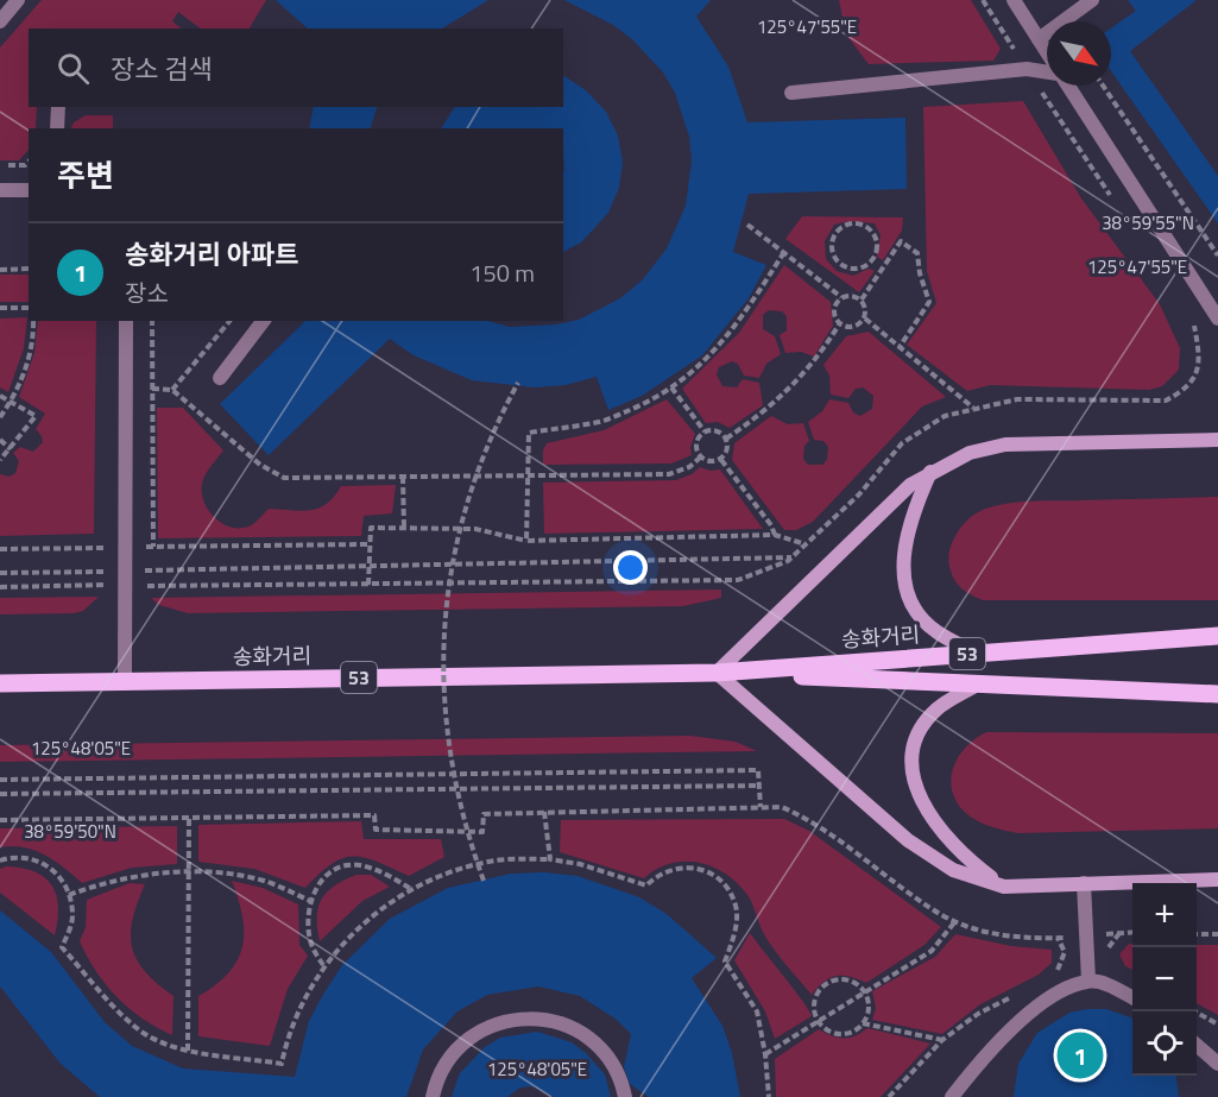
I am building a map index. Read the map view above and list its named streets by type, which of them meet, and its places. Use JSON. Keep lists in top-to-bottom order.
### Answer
{
  "streets": {
    "main road": ["송화거리", "53"]
  },
  "north": "bottom right",
  "page": {
    "search": "장소 검색",
    "heading": "주변",
    "list": [
      {
        "mark": "1",
        "name": "송화거리 아파트",
        "note": "장소",
        "value": "150 m"
      }
    ],
    "map_buttons": ["+", "−"],
    "pins": "1"
  },
  "coordinates": [
    "125°47'55\"E",
    "38°59'55\"N",
    "125°48'05\"E",
    "38°59'50\"N"
  ]
}
